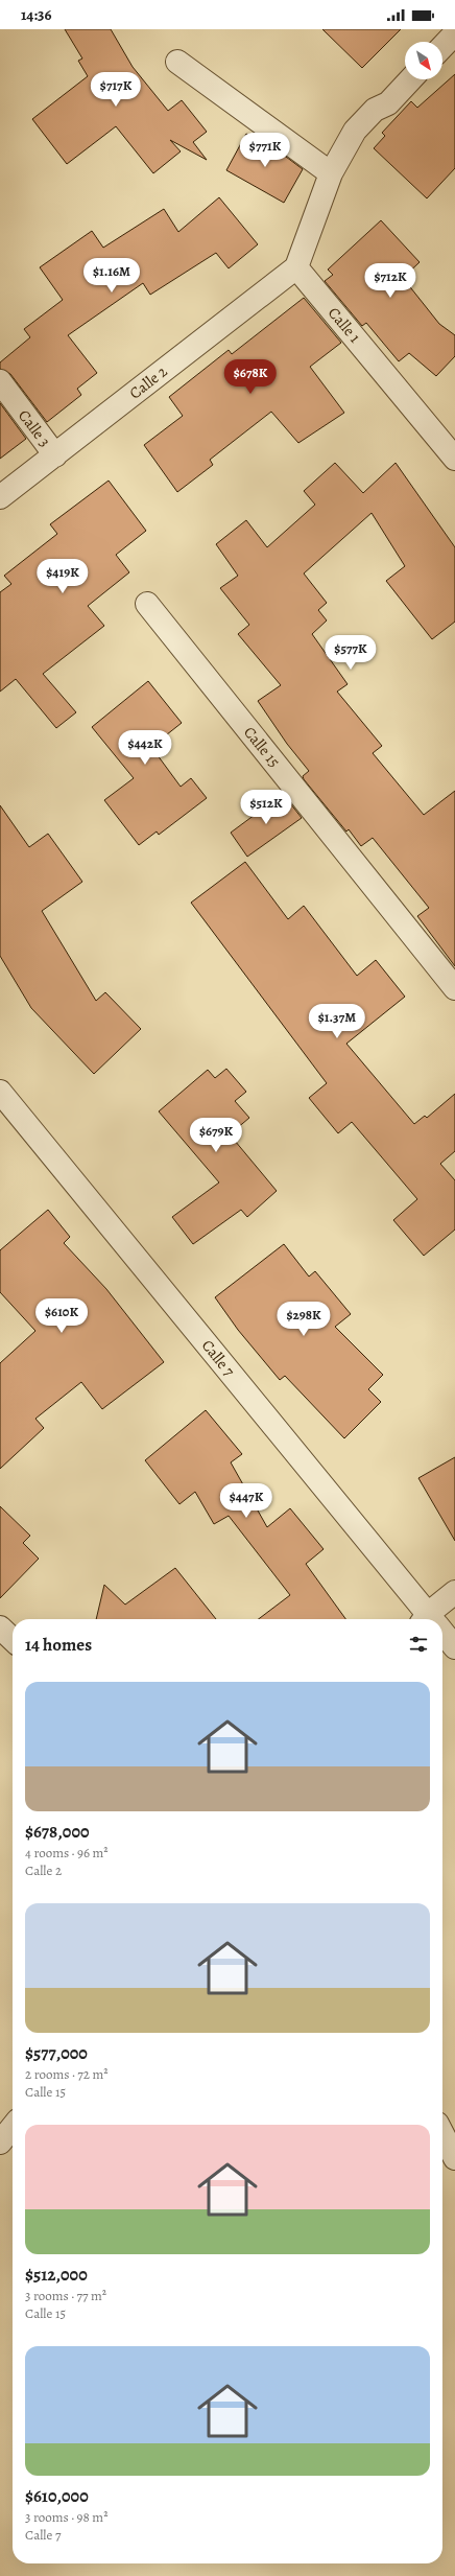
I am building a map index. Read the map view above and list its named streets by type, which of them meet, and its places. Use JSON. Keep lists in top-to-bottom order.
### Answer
{
  "streets": {
    "street": [
      "Calle 1",
      "Calle 2",
      "Calle 3",
      "Calle 15",
      "Calle 7"
    ]
  },
  "crossings": [
    ["Calle 1", "Calle 2"],
    ["Calle 2", "Calle 3"]
  ],
  "north": "bottom right",
  "page": {
    "status": "14:36",
    "price": [
      "$717K",
      "$771K",
      "$1.16M",
      "$712K",
      "$678K",
      "$419K",
      "$577K",
      "$442K",
      "$512K",
      "$1.37M",
      "$679K",
      "$610K",
      "$298K",
      "$447K"
    ],
    "heading": "14 homes",
    "list": [
      {
        "name": "$678,000",
        "note": "4 rooms · 96 m² · Calle 2"
      },
      {
        "name": "$577,000",
        "note": "2 rooms · 72 m² · Calle 15"
      },
      {
        "name": "$512,000",
        "note": "3 rooms · 77 m² · Calle 15"
      },
      {
        "name": "$610,000",
        "note": "3 rooms · 98 m² · Calle 7"
      }
    ]
  }
}
